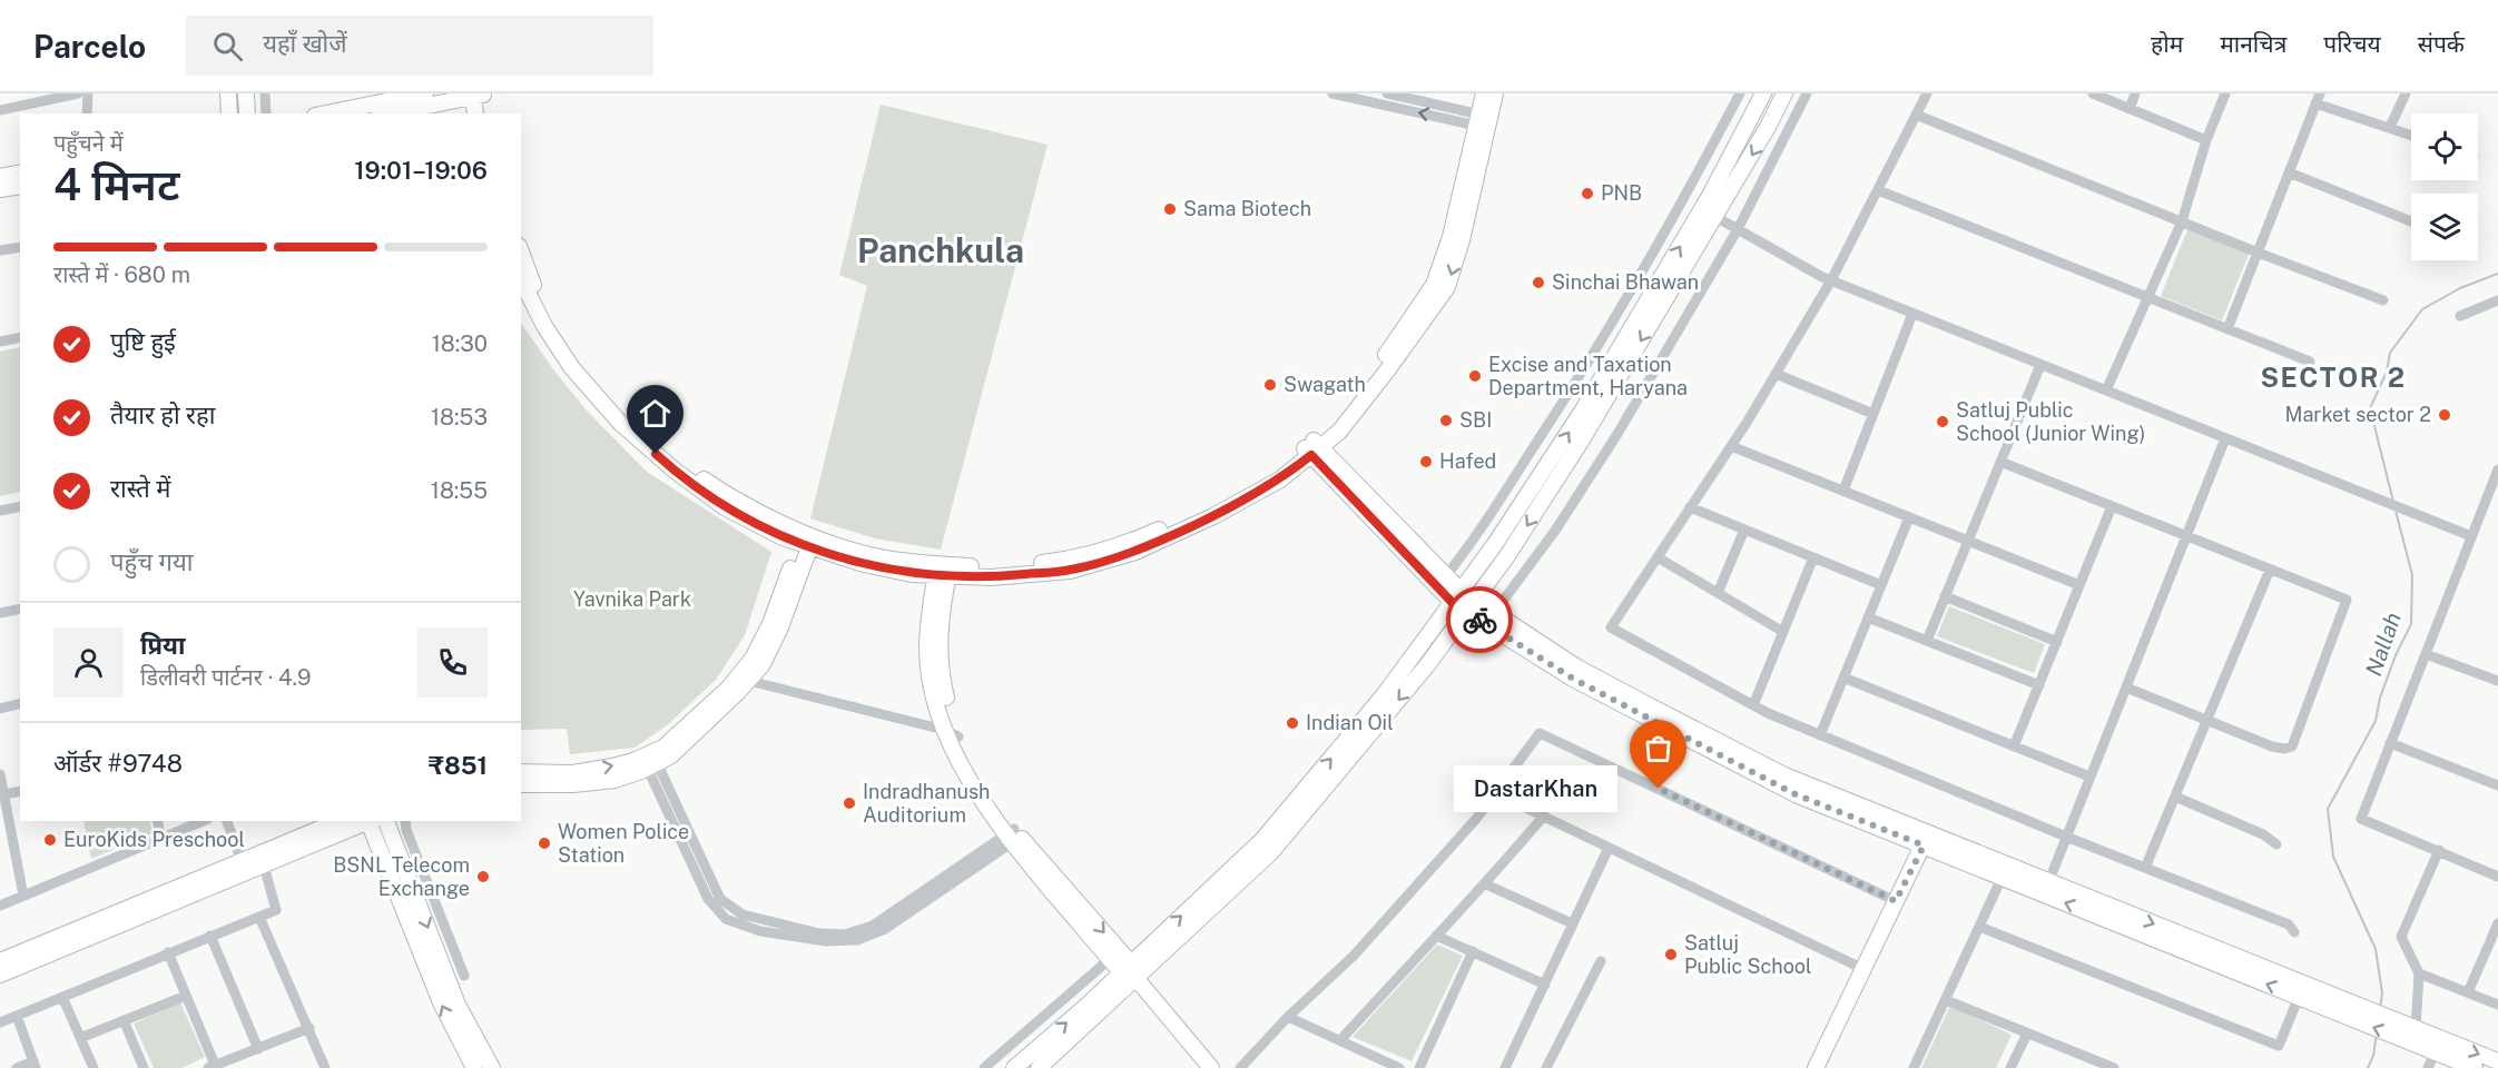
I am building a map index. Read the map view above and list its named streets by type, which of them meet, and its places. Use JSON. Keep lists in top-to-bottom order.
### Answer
{
  "districts": ["Panchkula", "SECTOR 2"],
  "water": ["Nallah"],
  "parks": ["Yavnika Park"],
  "places": [
    "PNB",
    "Sama Biotech",
    "Sinchai Bhawan",
    "Excise and Taxation Department, Haryana",
    "Swagath",
    "Market sector 2",
    "SBI",
    "Satluj Public School (Junior Wing)",
    "Hafed",
    "Indian Oil",
    "DastarKhan",
    "Indradhanush Auditorium",
    "EuroKids Preschool",
    "Women Police Station",
    "BSNL Telecom Exchange",
    "Satluj Public School"
  ],
  "page": {
    "header": "Parcelo",
    "search": "यहाँ खोजें",
    "nav": [
      "होम",
      "मानचित्र",
      "परिचय",
      "संपर्क"
    ],
    "heading": ["4 मिनट", "पहुँचने में", "19:01–19:06"],
    "panel": [
      "प्रिया",
      "डिलीवरी पार्टनर · 4.9",
      "ऑर्डर #9748",
      "₹851"
    ],
    "bar": "रास्ते में · 680 m",
    "list": [
      ["पुष्टि हुई", "18:30"],
      ["तैयार हो रहा", "18:53"],
      ["रास्ते में", "18:55"],
      "पहुँच गया"
    ],
    "bubble": "DastarKhan"
  }
}
